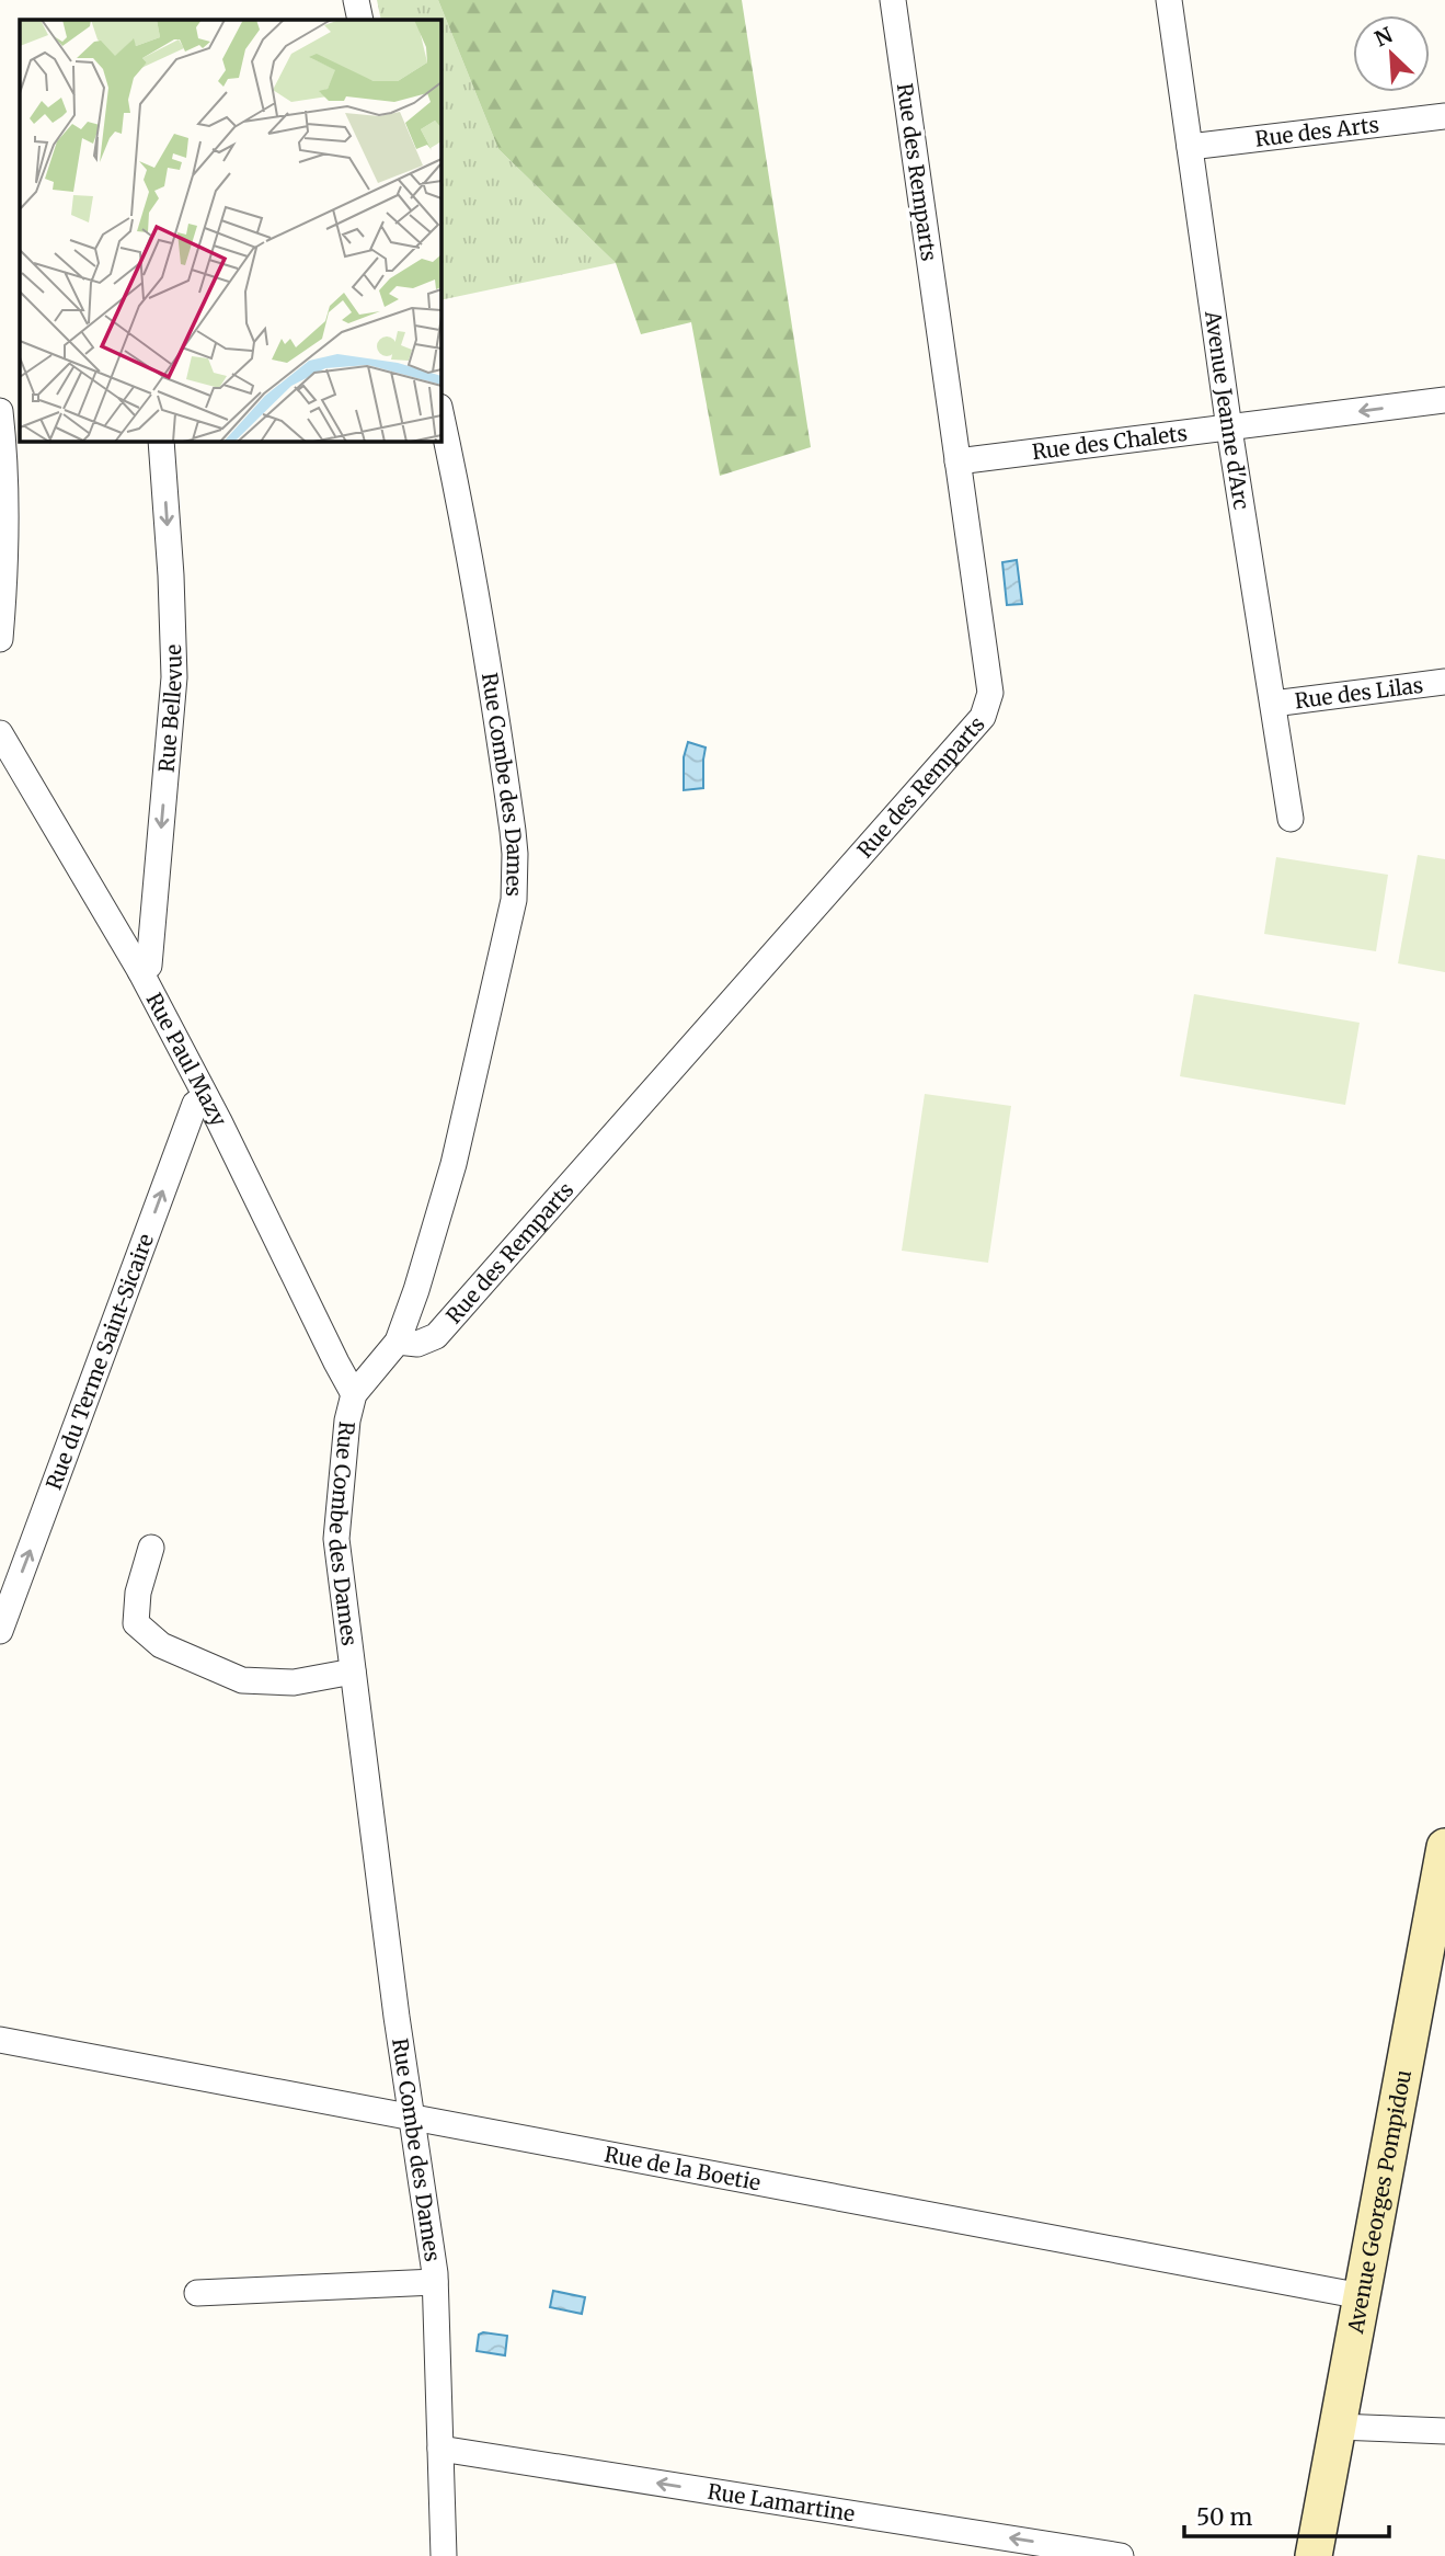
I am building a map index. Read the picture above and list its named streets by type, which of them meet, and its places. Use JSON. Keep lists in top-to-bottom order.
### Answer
{
  "streets": {
    "main road": ["Avenue Georges Pompidou"],
    "street": [
      "Rue des Arts",
      "Rue des Remparts",
      "Avenue Jeanne d'Arc",
      "Rue des Chalets",
      "Rue des Lilas",
      "Rue Bellevue",
      "Rue Combe des Dames",
      "Rue Paul Mazy",
      "Rue du Terme Saint-Sicaire",
      "Rue de la Boetie",
      "Rue Lamartine"
    ]
  },
  "crossings": [
    ["Rue des Arts", "Avenue Jeanne d'Arc"],
    ["Rue des Remparts", "Rue des Chalets"],
    ["Rue des Remparts", "Rue Combe des Dames"],
    ["Avenue Jeanne d'Arc", "Rue des Chalets"],
    ["Avenue Jeanne d'Arc", "Rue des Lilas"],
    ["Rue Bellevue", "Rue Paul Mazy"],
    ["Rue Combe des Dames", "Rue Paul Mazy"],
    ["Rue Combe des Dames", "Rue de la Boetie"],
    ["Rue Combe des Dames", "Rue Lamartine"],
    ["Rue Paul Mazy", "Rue du Terme Saint-Sicaire"],
    ["Rue de la Boetie", "Avenue Georges Pompidou"]
  ],
  "one_way": ["Rue des Chalets", "Rue du Terme Saint-Sicaire", "Rue Lamartine"],
  "scale_bar": "50 m",
  "north": "top left"
}
